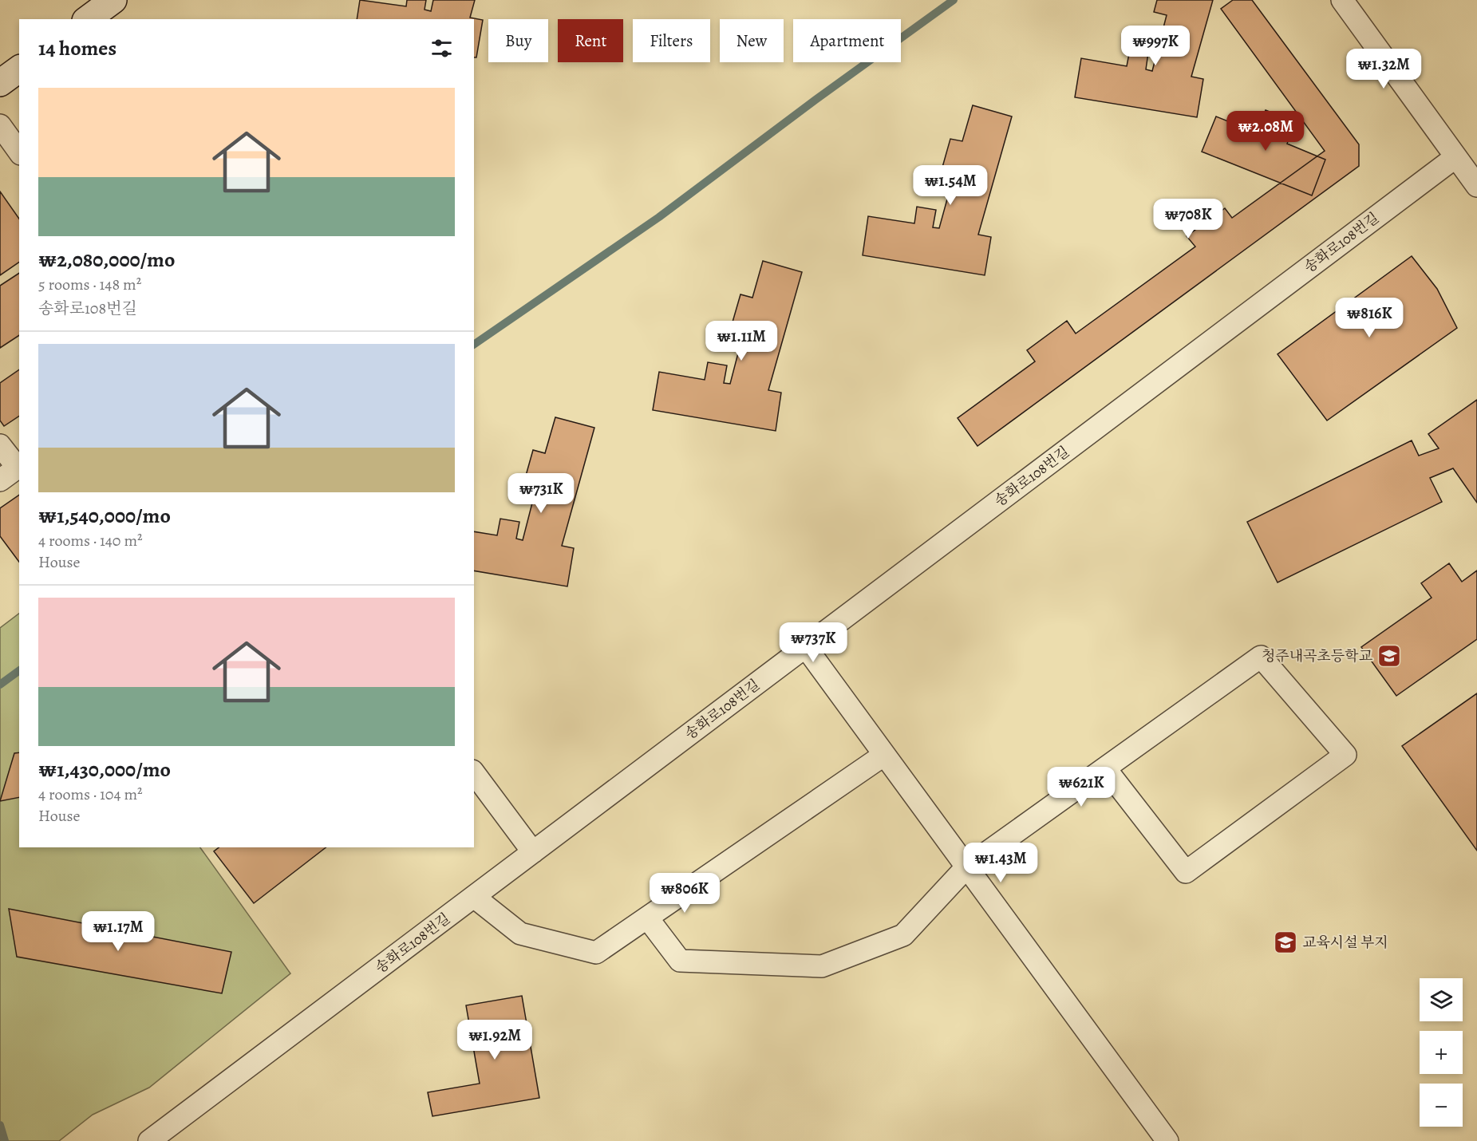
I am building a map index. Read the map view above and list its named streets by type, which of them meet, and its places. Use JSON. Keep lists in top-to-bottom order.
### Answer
{
  "streets": {
    "street": ["송화로108번길"]
  },
  "places": {
    "school or university": ["청주내곡초등학교", "교육시설 부지"]
  },
  "page": {
    "chip": [
      "Buy",
      "Rent",
      "Filters",
      "New",
      "Apartment"
    ],
    "heading": "14 homes",
    "price": [
      "₩997K",
      "₩1.32M",
      "₩2.08M",
      "₩1.54M",
      "₩708K",
      "₩816K",
      "₩1.11M",
      "₩731K",
      "₩737K",
      "₩621K",
      "₩1.43M",
      "₩806K",
      "₩1.17M",
      "₩1.92M"
    ],
    "list": [
      {
        "name": "₩2,080,000/mo",
        "note": "5 rooms · 148 m² · 송화로108번길"
      },
      {
        "name": "₩1,540,000/mo",
        "note": "4 rooms · 140 m² · House"
      },
      {
        "name": "₩1,430,000/mo",
        "note": "4 rooms · 104 m² · House"
      }
    ],
    "map_buttons": ["+", "−"]
  }
}
